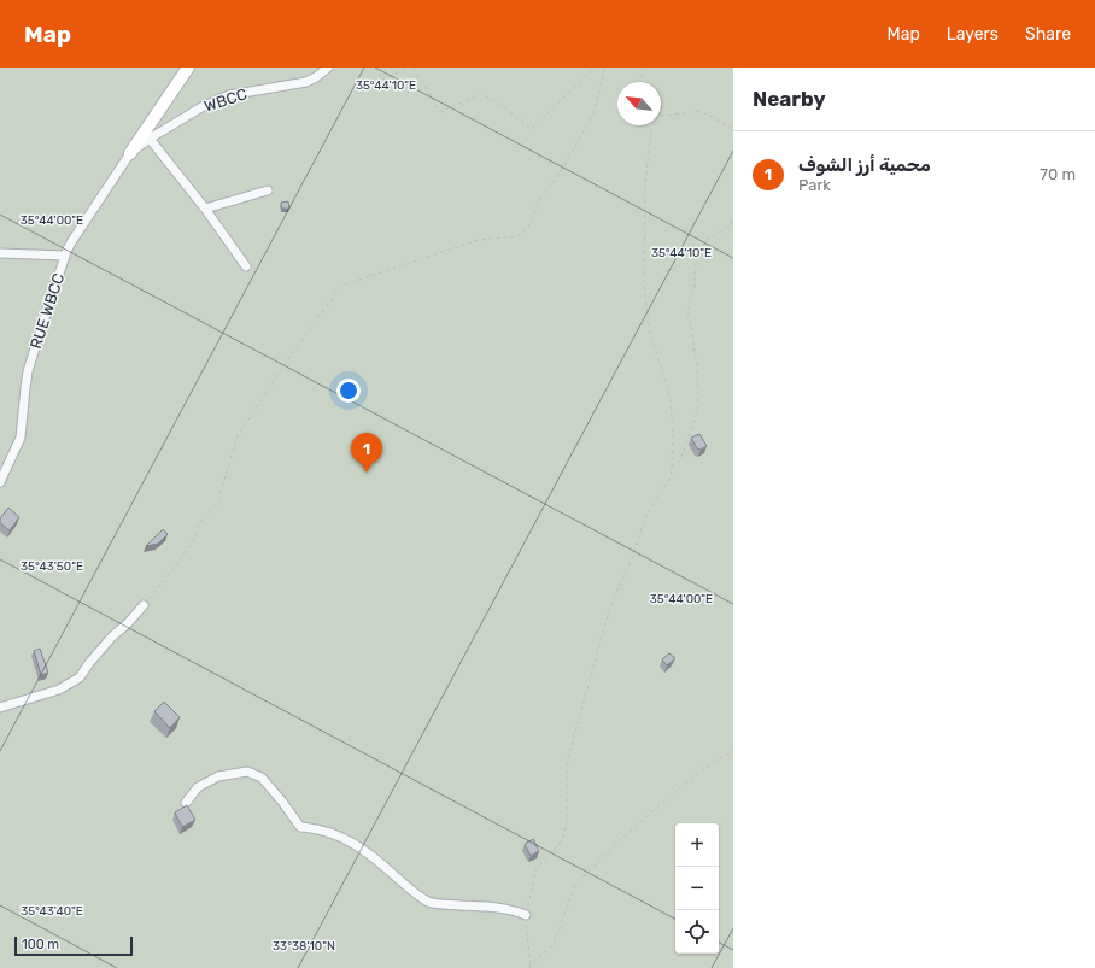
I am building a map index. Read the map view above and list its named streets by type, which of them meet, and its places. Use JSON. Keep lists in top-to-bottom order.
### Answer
{
  "streets": {
    "street": ["WBCC", "RUE WBCC"]
  },
  "crossings": [
    ["WBCC", "RUE WBCC"]
  ],
  "scale_bar": "100 m",
  "north": "top left",
  "page": {
    "header": "Map",
    "nav": ["Map", "Layers", "Share"],
    "heading": "Nearby",
    "list": [
      {
        "mark": "1",
        "name": "محمية أرز الشوف",
        "note": "Park",
        "value": "70 m"
      }
    ],
    "pins": "1",
    "map_buttons": ["+", "−"],
    "scale": "100 m"
  },
  "coordinates": [
    "35°44'10\"E",
    "35°44'00\"E",
    "35°43'50\"E",
    "35°43'40\"E",
    "33°38'10\"N"
  ]
}
